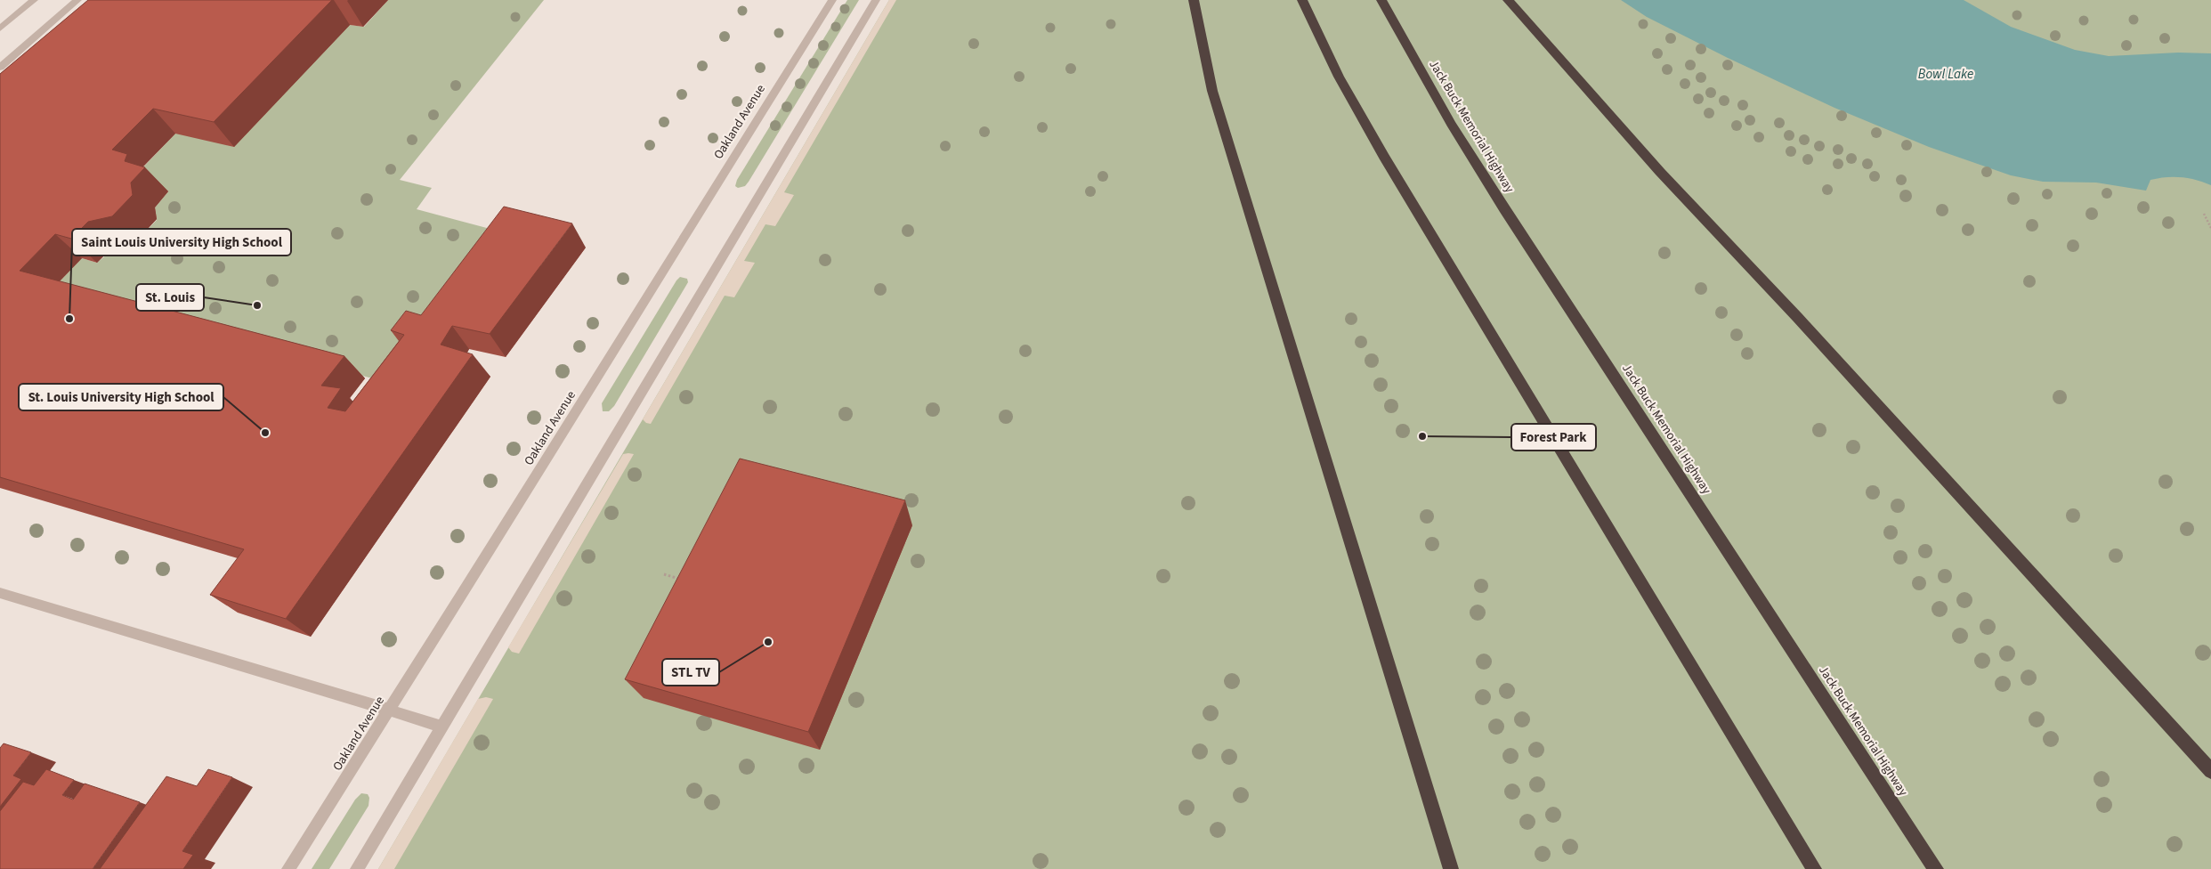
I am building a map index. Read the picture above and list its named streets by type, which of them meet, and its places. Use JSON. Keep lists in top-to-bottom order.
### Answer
{
  "streets": {
    "highway": ["Jack Buck Memorial Highway"],
    "street": ["Oakland Avenue"]
  },
  "water": ["Bowl Lake"],
  "places": [
    "St. Louis",
    "Saint Louis University High School",
    "St. Louis University High School",
    "Forest Park",
    "STL TV"
  ]
}
